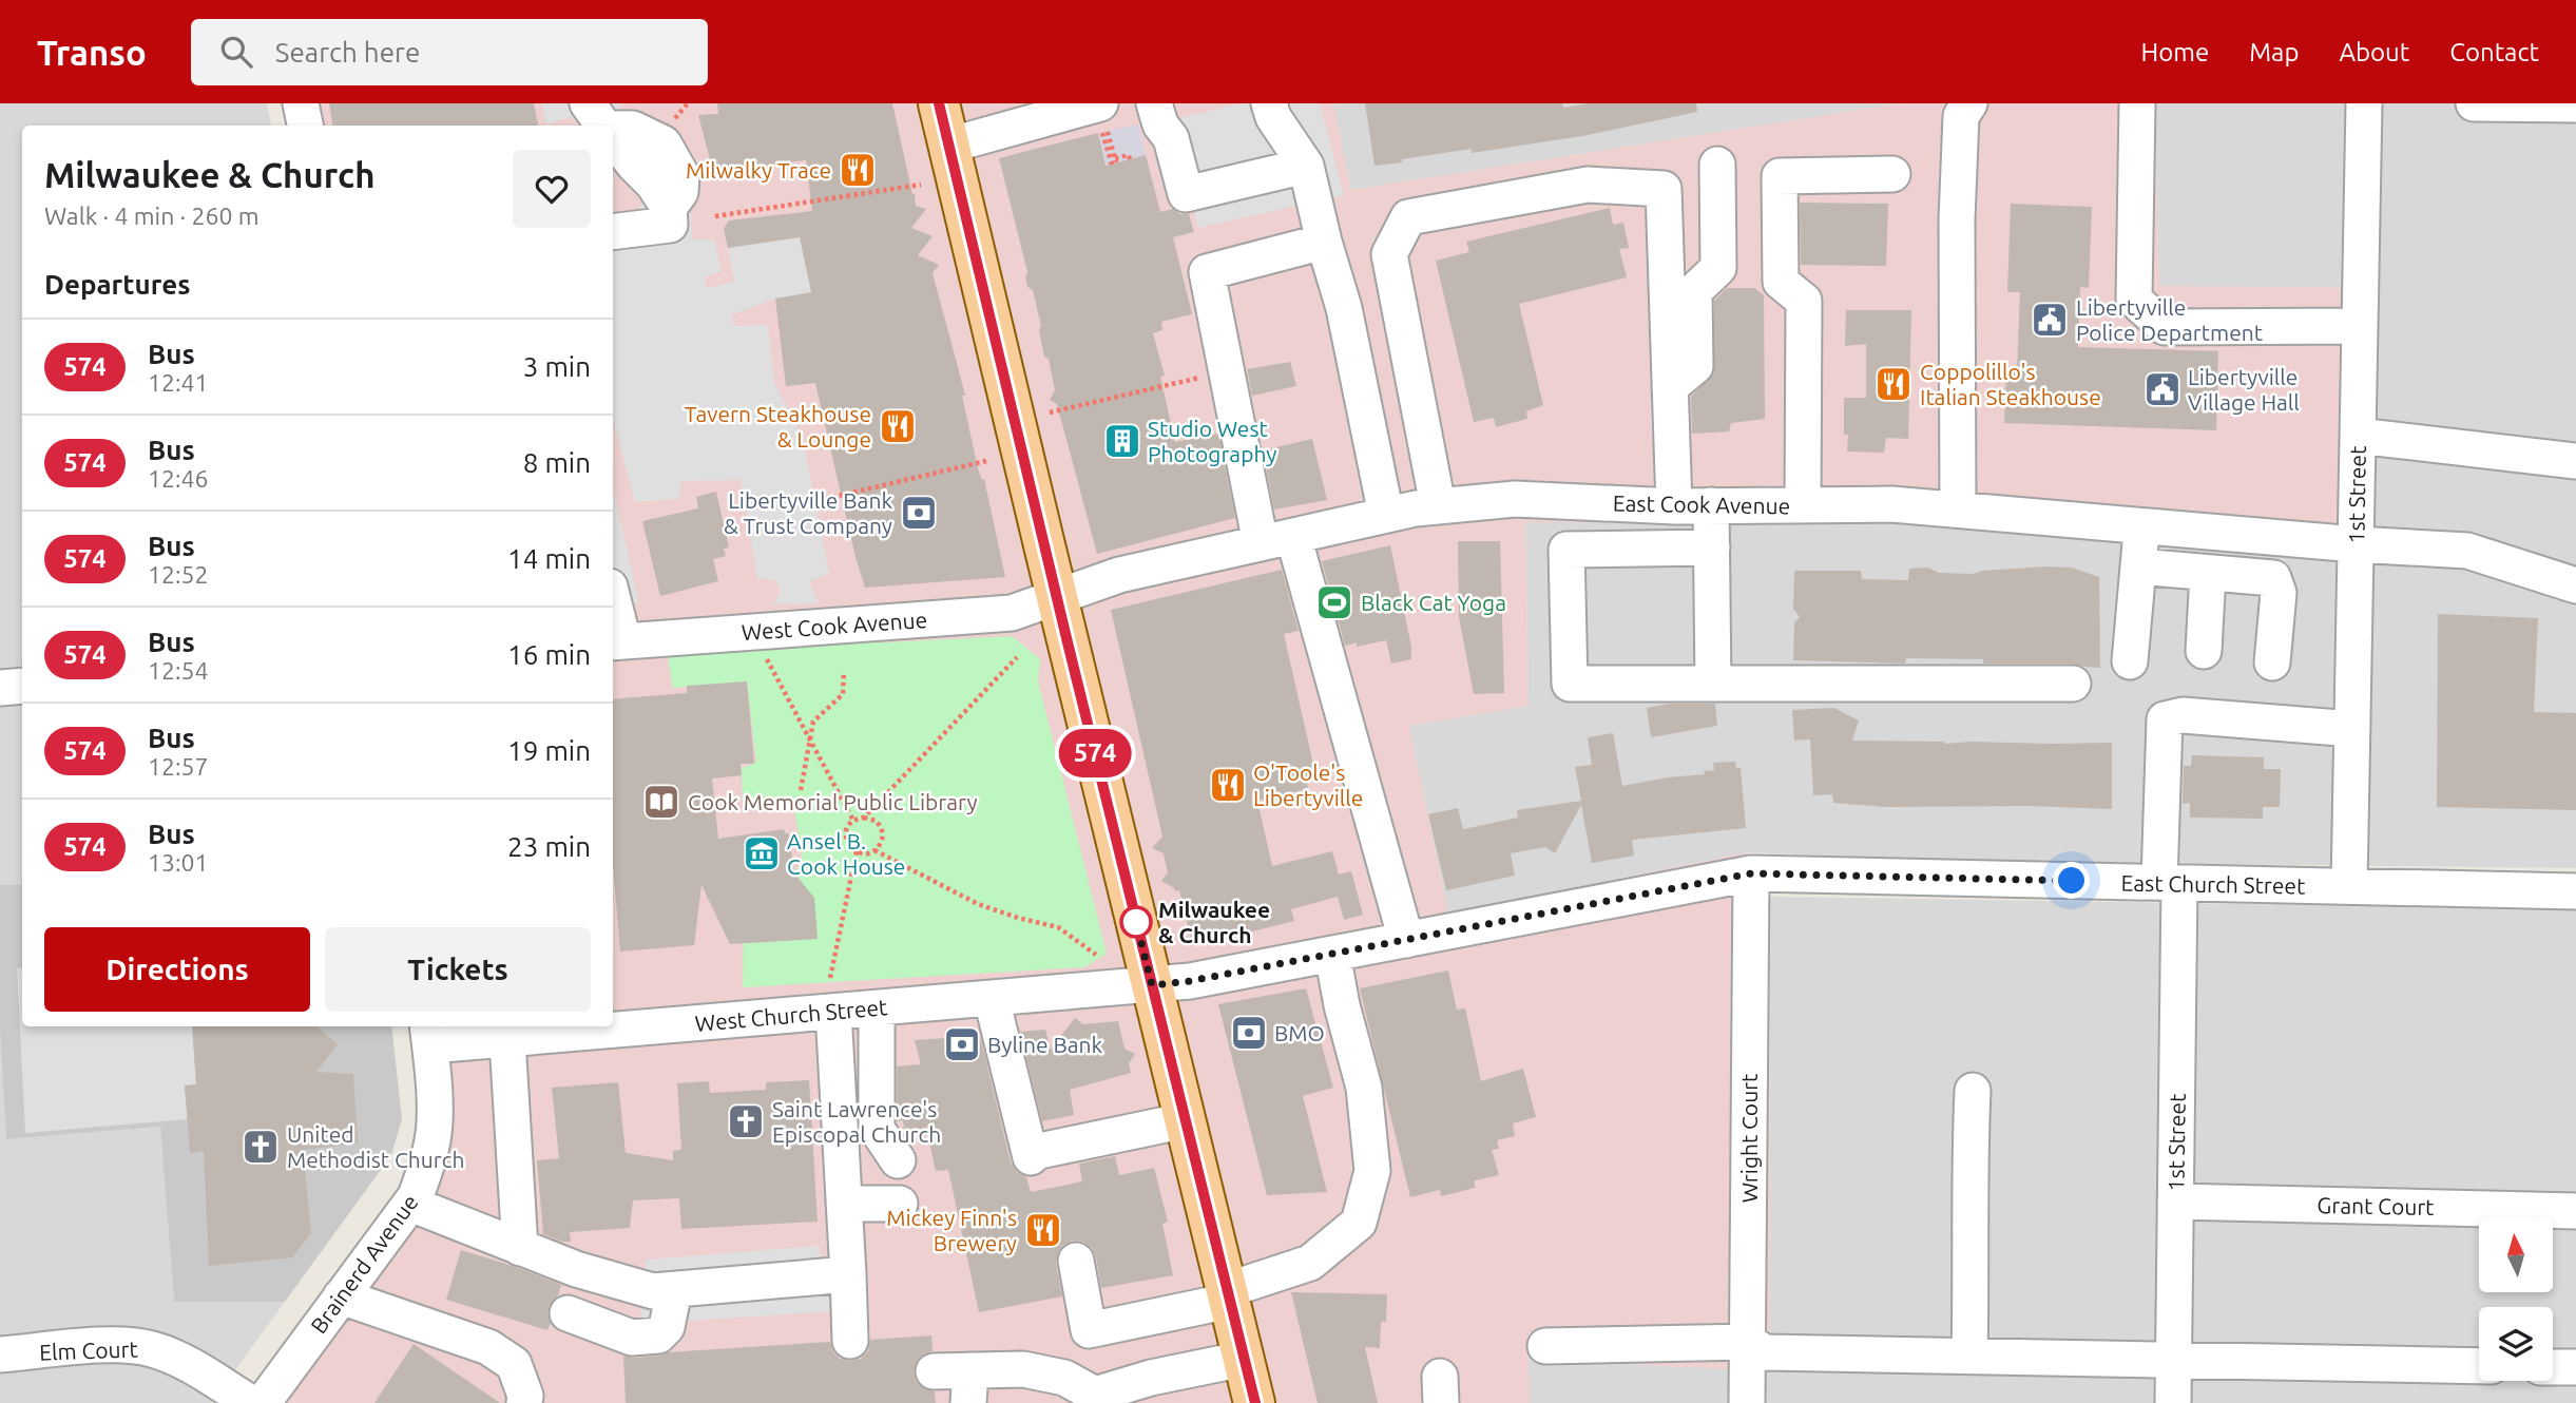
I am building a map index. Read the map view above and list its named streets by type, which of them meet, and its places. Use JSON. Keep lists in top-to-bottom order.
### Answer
{
  "streets": {
    "street": [
      "1st Street",
      "East Cook Avenue",
      "West Cook Avenue",
      "East Church Street",
      "West Church Street",
      "Wright Court",
      "Grant Court",
      "Brainerd Avenue",
      "Elm Court"
    ]
  },
  "crossings": [
    ["1st Street", "East Cook Avenue"],
    ["1st Street", "East Church Street"],
    ["1st Street", "Grant Court"],
    ["East Cook Avenue", "West Cook Avenue"],
    ["East Church Street", "West Church Street"],
    ["East Church Street", "Wright Court"],
    ["West Church Street", "Brainerd Avenue"]
  ],
  "places": {
    "restaurant": [
      "Milwalky Trace",
      "Coppolillo's Italian Steakhouse",
      "Tavern Steakhouse & Lounge",
      "O'Toole's Libertyville",
      "Mickey Finn's Brewery"
    ],
    "public building": ["Libertyville Police Department", "Libertyville Village Hall"],
    "building": ["Studio West Photography"],
    "bank": ["Libertyville Bank & Trust Company", "BMO", "Byline Bank"],
    "sports": ["Black Cat Yoga"],
    "library": ["Cook Memorial Public Library"],
    "museum": ["Ansel B. Cook House"],
    "other": ["Milwaukee & Church"],
    "church": ["Saint Lawrence's Episcopal Church", "United Methodist Church"]
  },
  "lines": ["bus line 574"],
  "north": "top",
  "page": {
    "header": "Transo",
    "search": "Search here",
    "nav": [
      "Home",
      "Map",
      "About",
      "Contact"
    ],
    "on_map": "574",
    "heading": [
      ["Milwaukee & Church", "Walk · 4 min · 260 m"],
      "Departures"
    ],
    "list": [
      {
        "mark": "574",
        "name": "Bus",
        "note": "12:41",
        "value": "3 min"
      },
      {
        "mark": "574",
        "name": "Bus",
        "note": "12:46",
        "value": "8 min"
      },
      {
        "mark": "574",
        "name": "Bus",
        "note": "12:52",
        "value": "14 min"
      },
      {
        "mark": "574",
        "name": "Bus",
        "note": "12:54",
        "value": "16 min"
      },
      {
        "mark": "574",
        "name": "Bus",
        "note": "12:57",
        "value": "19 min"
      },
      {
        "mark": "574",
        "name": "Bus",
        "note": "13:01",
        "value": "23 min"
      }
    ],
    "buttons": ["Directions", "Tickets"]
  }
}
